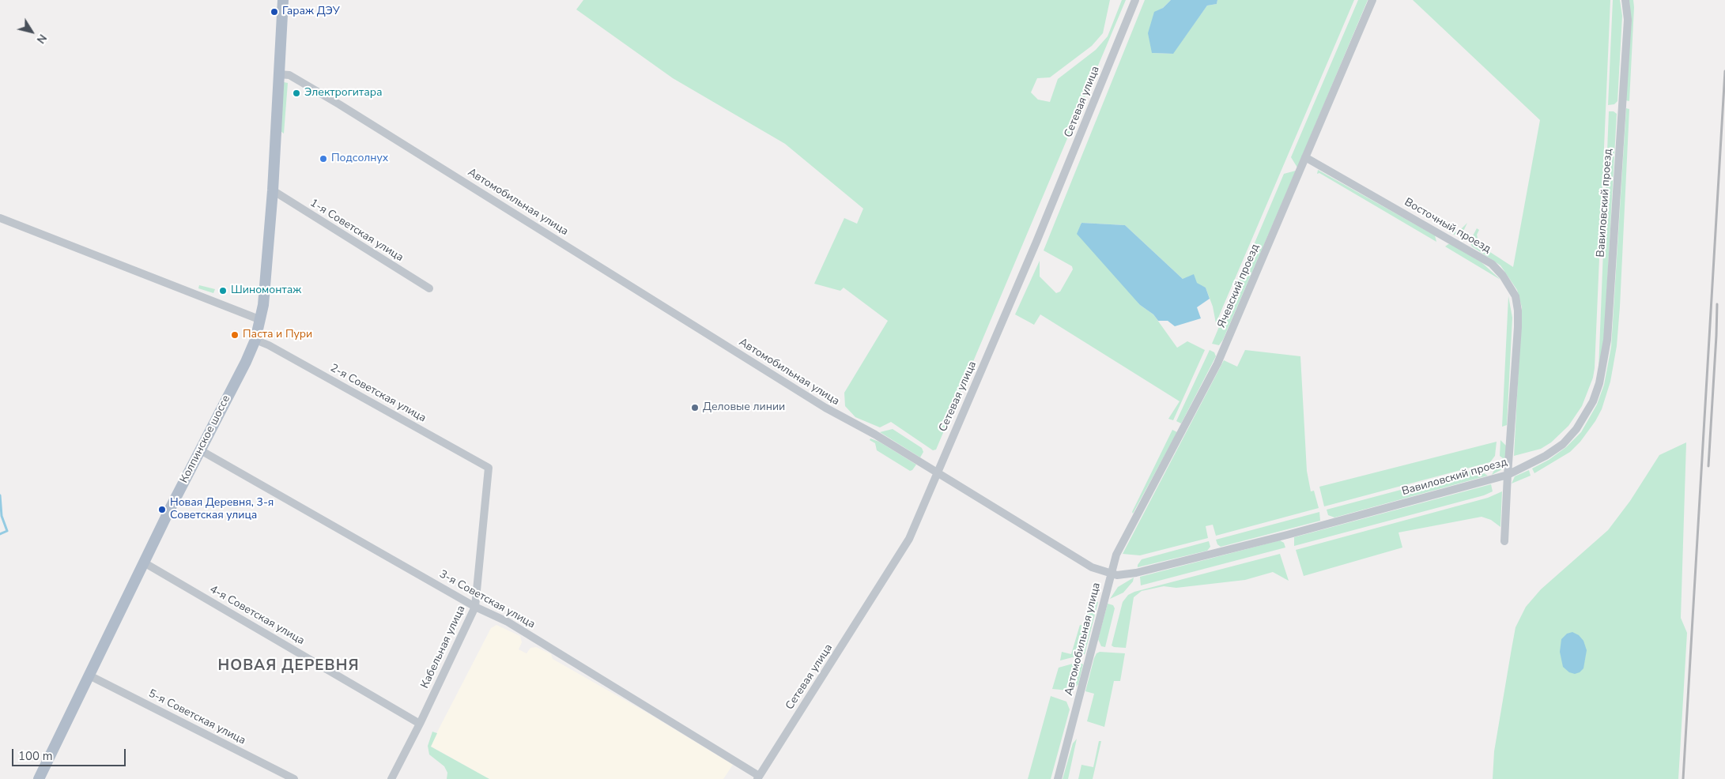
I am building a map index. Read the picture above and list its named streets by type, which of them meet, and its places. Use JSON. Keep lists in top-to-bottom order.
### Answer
{
  "streets": {
    "main road": ["Колпинское шоссе"],
    "street": [
      "Сетевая улица",
      "Автомобильная улица",
      "Вавиловский проезд",
      "Восточный проезд",
      "1-я Советская улица",
      "Ячевский проезд",
      "2-я Советская улица",
      "3-я Советская улица",
      "4-я Советская улица",
      "Кабельная улица",
      "5-я Советская улица"
    ]
  },
  "crossings": [
    ["Сетевая улица", "Автомобильная улица"],
    ["Сетевая улица", "3-я Советская улица"],
    ["Автомобильная улица", "Вавиловский проезд"],
    ["Автомобильная улица", "Ячевский проезд"],
    ["Автомобильная улица", "Колпинское шоссе"],
    ["Вавиловский проезд", "Восточный проезд"],
    ["Вавиловский проезд", "Ячевский проезд"],
    ["Восточный проезд", "Ячевский проезд"],
    ["1-я Советская улица", "Колпинское шоссе"],
    ["2-я Советская улица", "Колпинское шоссе"],
    ["2-я Советская улица", "Кабельная улица"],
    ["Колпинское шоссе", "3-я Советская улица"],
    ["Колпинское шоссе", "4-я Советская улица"],
    ["Колпинское шоссе", "5-я Советская улица"],
    ["3-я Советская улица", "Кабельная улица"],
    ["4-я Советская улица", "Кабельная улица"]
  ],
  "districts": ["НОВАЯ ДЕРЕВНЯ"],
  "places": [
    "Гараж ДЭУ",
    "Электрогитара",
    "Подсолнух",
    "Шиномонтаж",
    "Паста и Пури",
    "Деловые линии",
    "Новая Деревня, 3-я Советская улица"
  ],
  "scale_bar": "100 m",
  "north": "bottom right"
}
